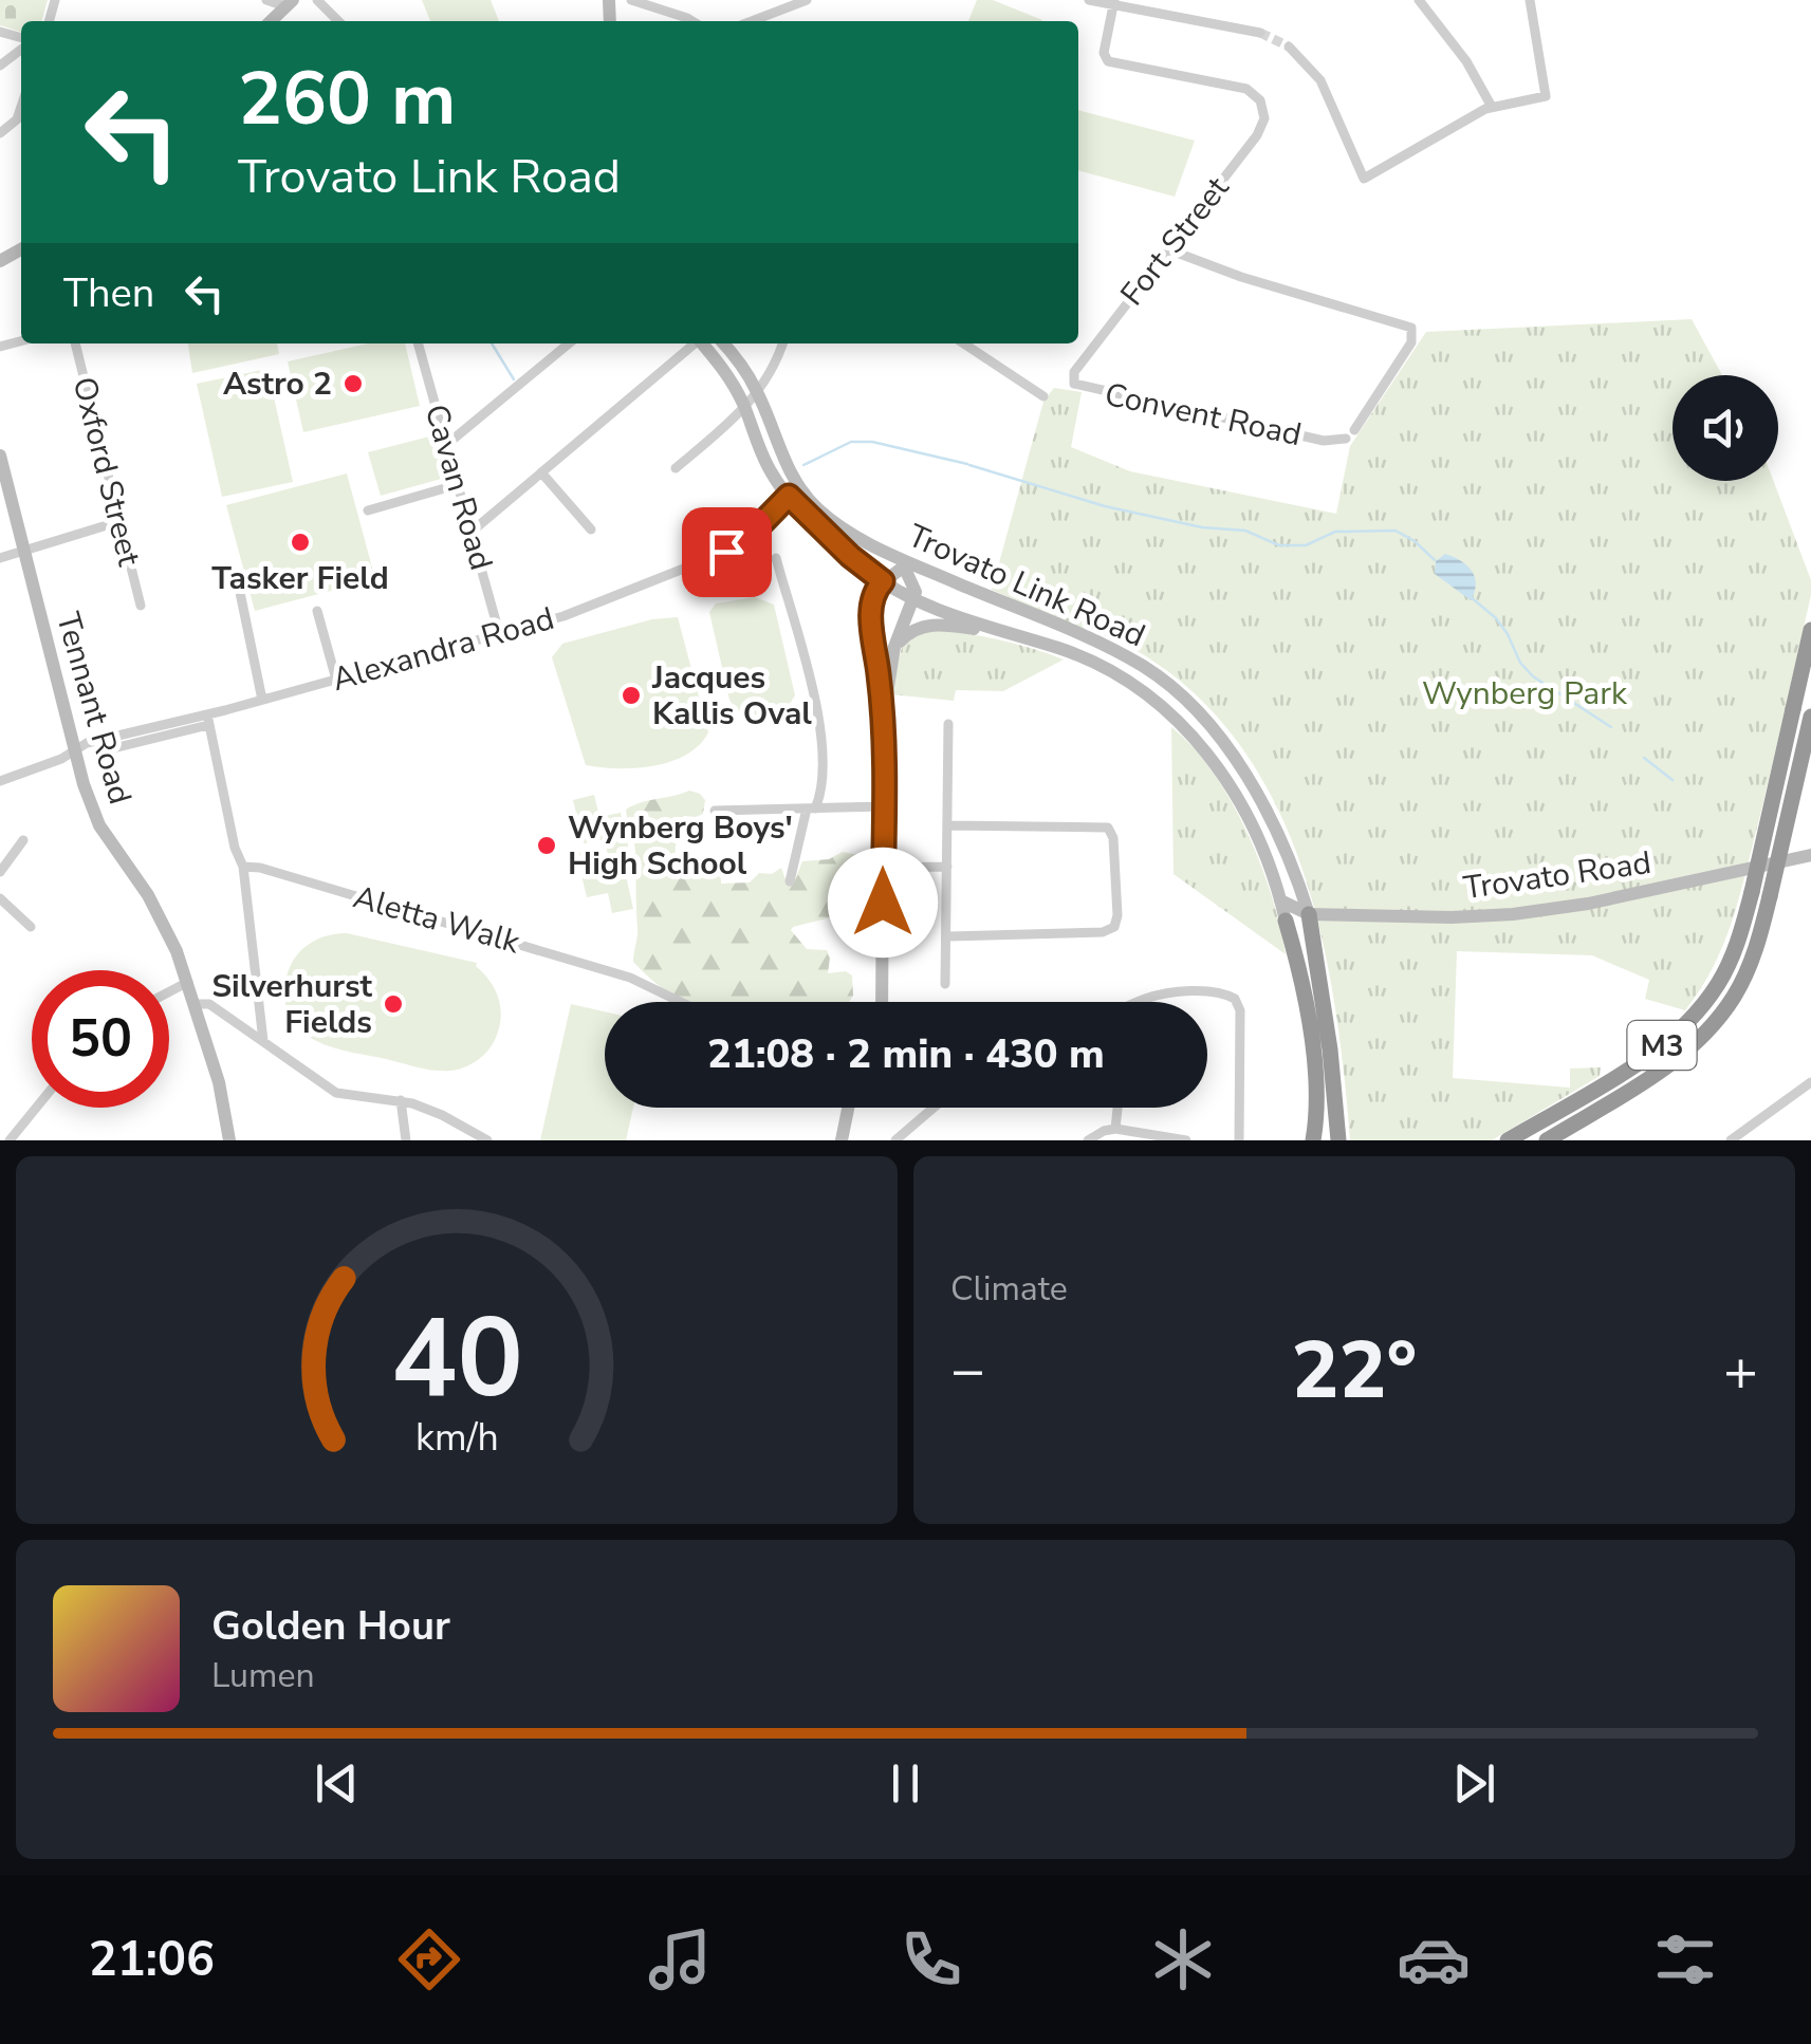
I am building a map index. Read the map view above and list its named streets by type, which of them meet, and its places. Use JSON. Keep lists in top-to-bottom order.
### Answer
{
  "streets": {
    "highway": ["M3"],
    "main road": ["Trovato Link Road", "Tennant Road", "Trovato Road"],
    "street": [
      "Fort Street",
      "Convent Road",
      "Oxford Street",
      "Cavan Road",
      "Alexandra Road",
      "Aletta Walk"
    ]
  },
  "crossings": [
    ["Fort Street", "Convent Road"],
    ["Cavan Road", "Alexandra Road"],
    ["Trovato Link Road", "Alexandra Road"],
    ["Trovato Link Road", "Trovato Road"],
    ["Alexandra Road", "Tennant Road"]
  ],
  "parks": ["Wynberg Park"],
  "places": [
    "Astro 2",
    "Tasker Field",
    "Jacques Kallis Oval",
    "Wynberg Boys' High School",
    "Silverhurst Fields"
  ],
  "page": {
    "turn": ["260 m", "Trovato Link Road"],
    "then": "Then",
    "limit": "50",
    "trip": "21:08 · 2 min · 430 m",
    "tile": "Climate",
    "heat": ["−", "22°", "+"],
    "song": ["Golden Hour", "Lumen"],
    "tabs": "21:06",
    "gauge": ["40", "km/h"]
  }
}
